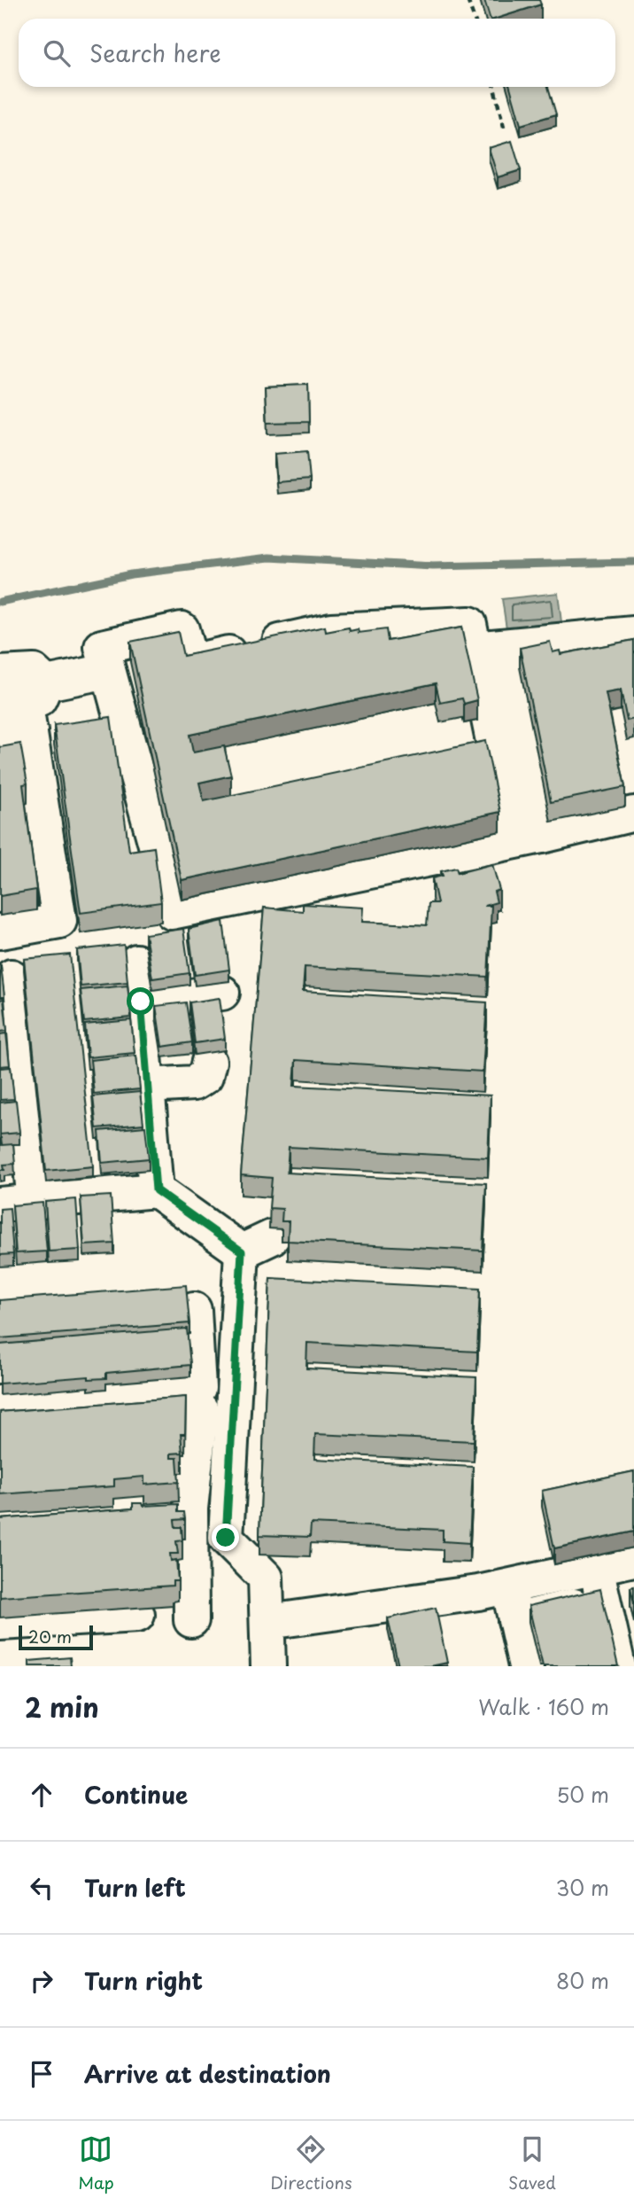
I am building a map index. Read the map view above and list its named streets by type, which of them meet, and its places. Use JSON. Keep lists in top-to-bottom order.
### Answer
{
  "scale_bar": "20 m",
  "page": {
    "search": "Search here",
    "scale": "20 m",
    "heading": ["2 min", "Walk · 160 m"],
    "list": [
      ["Continue", "50 m"],
      ["Turn left", "30 m"],
      ["Turn right", "80 m"],
      "Arrive at destination"
    ],
    "nav": ["Map", "Directions", "Saved"]
  }
}
